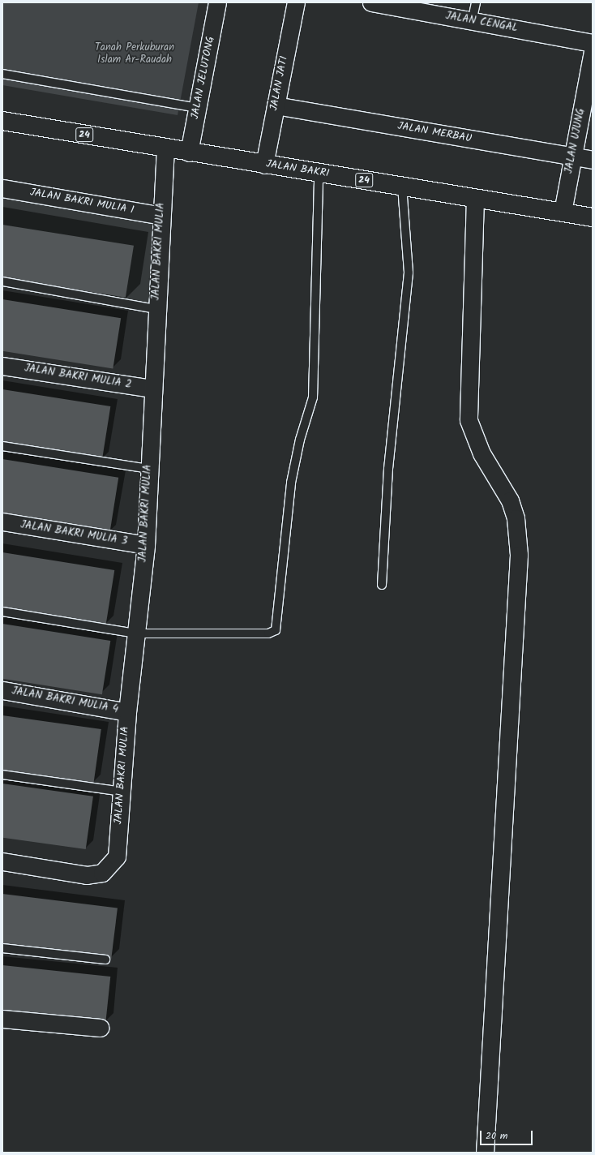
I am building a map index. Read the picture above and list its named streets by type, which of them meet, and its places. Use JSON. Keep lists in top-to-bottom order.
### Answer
{
  "streets": {
    "main road": ["24", "JALAN BAKRI"],
    "street": [
      "JALAN CENGAL",
      "JALAN JELUTONG",
      "JALAN JATI",
      "JALAN MERBAU",
      "JALAN UJUNG",
      "JALAN BAKRI MULIA 1",
      "JALAN BAKRI MULIA",
      "JALAN BAKRI MULIA 2",
      "JALAN BAKRI MULIA 3",
      "JALAN BAKRI MULIA 4"
    ]
  },
  "crossings": [
    ["JALAN JELUTONG", "JALAN BAKRI"],
    ["JALAN JATI", "JALAN MERBAU"],
    ["JALAN JATI", "JALAN BAKRI"],
    ["JALAN MERBAU", "JALAN UJUNG"],
    ["JALAN UJUNG", "JALAN BAKRI"],
    ["JALAN BAKRI", "JALAN BAKRI MULIA"],
    ["JALAN BAKRI MULIA 1", "JALAN BAKRI MULIA"],
    ["JALAN BAKRI MULIA", "JALAN BAKRI MULIA 2"],
    ["JALAN BAKRI MULIA", "JALAN BAKRI MULIA 3"],
    ["JALAN BAKRI MULIA", "JALAN BAKRI MULIA 4"]
  ],
  "parks": ["Tanah Perkuburan Islam Ar-Raudah"],
  "scale_bar": "20 m"
}
